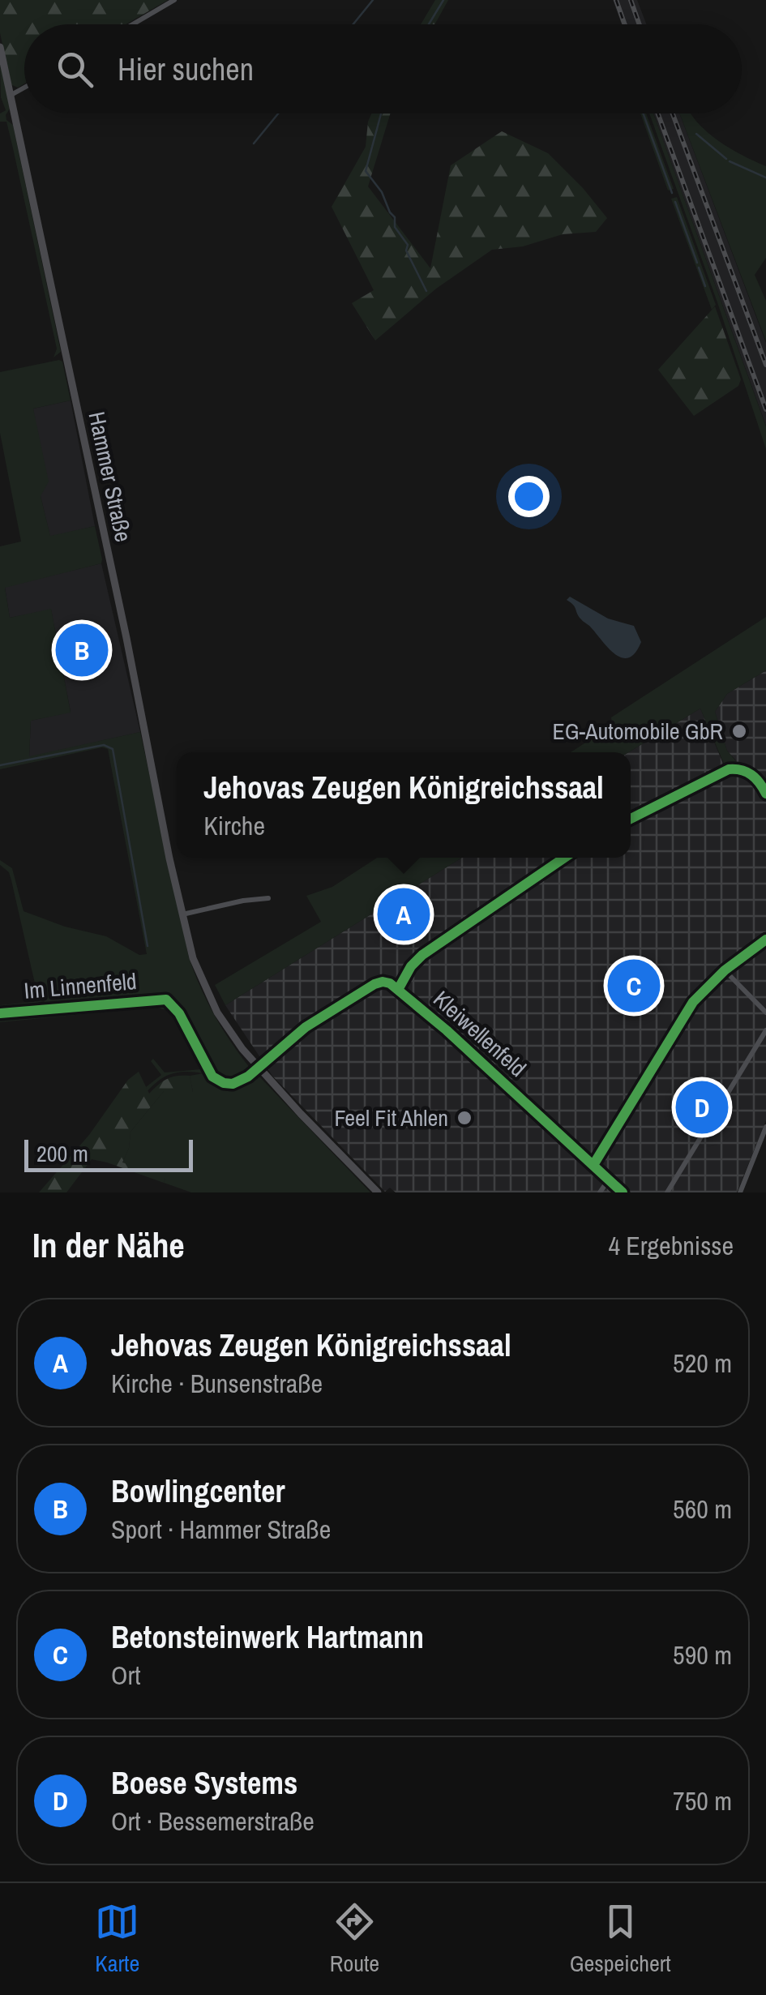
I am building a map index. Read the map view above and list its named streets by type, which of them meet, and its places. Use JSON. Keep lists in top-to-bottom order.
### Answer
{
  "streets": {
    "main road": ["Hammer Straße"],
    "street": ["Im Linnenfeld", "Kleiwellenfeld"]
  },
  "crossings": [
    ["Hammer Straße", "Im Linnenfeld"]
  ],
  "places": ["EG-Automobile GbR", "Feel Fit Ahlen"],
  "scale_bar": "200 m",
  "page": {
    "search": "Hier suchen",
    "pins": [
      "B",
      "A",
      "C",
      "D"
    ],
    "popup": ["Jehovas Zeugen Königreichssaal", "Kirche"],
    "scale": "200 m",
    "heading": ["In der Nähe", "4 Ergebnisse"],
    "list": [
      {
        "mark": "A",
        "name": "Jehovas Zeugen Königreichssaal",
        "note": "Kirche · Bunsenstraße",
        "value": "520 m"
      },
      {
        "mark": "B",
        "name": "Bowlingcenter",
        "note": "Sport · Hammer Straße",
        "value": "560 m"
      },
      {
        "mark": "C",
        "name": "Betonsteinwerk Hartmann",
        "note": "Ort",
        "value": "590 m"
      },
      {
        "mark": "D",
        "name": "Boese Systems",
        "note": "Ort · Bessemerstraße",
        "value": "750 m"
      }
    ],
    "nav": ["Karte", "Route", "Gespeichert"]
  }
}
